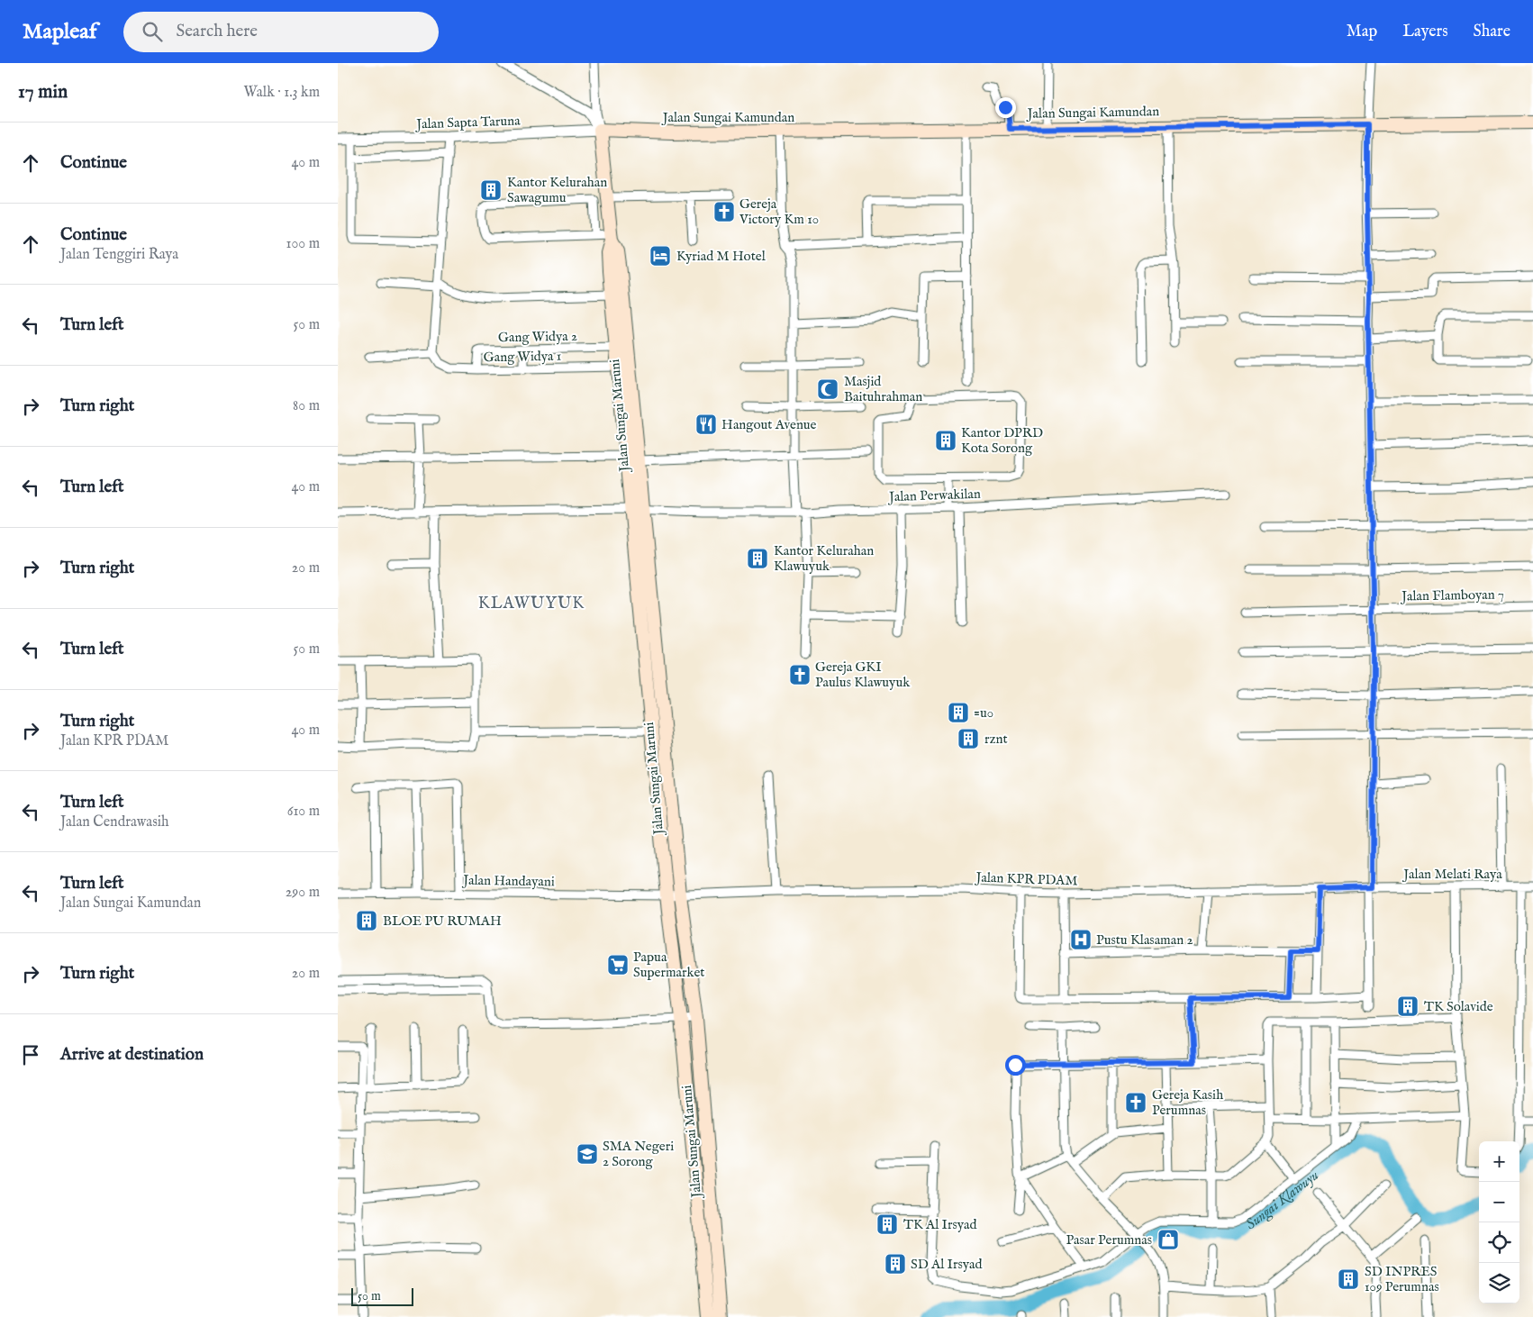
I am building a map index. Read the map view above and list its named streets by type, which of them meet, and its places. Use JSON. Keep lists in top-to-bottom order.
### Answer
{
  "streets": {
    "main road": ["Jalan Sungai Kamundan", "Jalan Sungai Maruni"],
    "street": [
      "Jalan Sapta Taruna",
      "Gang Widya 2",
      "Gang Widya 1",
      "Jalan Perwakilan",
      "Jalan Flamboyan 7",
      "Jalan Melati Raya",
      "Jalan KPR PDAM",
      "Jalan Handayani"
    ]
  },
  "crossings": [
    ["Jalan Sungai Kamundan", "Jalan Sapta Taruna"],
    ["Jalan Sungai Kamundan", "Jalan Sungai Maruni"],
    ["Jalan Sapta Taruna", "Jalan Sungai Maruni"],
    ["Gang Widya 2", "Gang Widya 1"],
    ["Gang Widya 2", "Jalan Sungai Maruni"],
    ["Gang Widya 1", "Jalan Sungai Maruni"],
    ["Jalan Sungai Maruni", "Jalan Perwakilan"],
    ["Jalan Sungai Maruni", "Jalan KPR PDAM"],
    ["Jalan Sungai Maruni", "Jalan Handayani"],
    ["Jalan Melati Raya", "Jalan KPR PDAM"],
    ["Jalan KPR PDAM", "Jalan Handayani"]
  ],
  "districts": ["KLAWUYUK"],
  "water": ["Sungai Klawuyu"],
  "places": {
    "building": [
      "Kantor Kelurahan Sawagumu",
      "Kantor DPRD Kota Sorong",
      "Kantor Kelurahan Klawuyuk",
      "=u0",
      "rznt",
      "BLOE PU RUMAH",
      "TK Solavide",
      "TK Al Irsyad",
      "SD Al Irsyad",
      "SD INPRES 109 Perumnas"
    ],
    "church": ["Gereja Victory Km 10", "Gereja GKI Paulus Klawuyuk", "Gereja Kasih Perumnas"],
    "hotel": ["Kyriad M Hotel"],
    "mosque": ["Masjid Baituhrahman"],
    "restaurant": ["Hangout Avenue"],
    "hospital": ["Pustu Klasaman 2"],
    "supermarket": ["Papua Supermarket"],
    "school or university": ["SMA Negeri 2 Sorong"],
    "shop": ["Pasar Perumnas"]
  },
  "scale_bar": "50 m",
  "page": {
    "header": "Mapleaf",
    "search": "Search here",
    "nav": ["Map", "Layers", "Share"],
    "heading": ["17 min", "Walk · 1.3 km"],
    "list": [
      ["Continue", "40 m"],
      ["Continue", "Jalan Tenggiri Raya", "100 m"],
      ["Turn left", "50 m"],
      ["Turn right", "80 m"],
      ["Turn left", "40 m"],
      ["Turn right", "20 m"],
      ["Turn left", "50 m"],
      ["Turn right", "Jalan KPR PDAM", "40 m"],
      ["Turn left", "Jalan Cendrawasih", "610 m"],
      ["Turn left", "Jalan Sungai Kamundan", "290 m"],
      ["Turn right", "20 m"],
      "Arrive at destination"
    ],
    "map_buttons": ["+", "−"],
    "scale": "50 m"
  }
}
